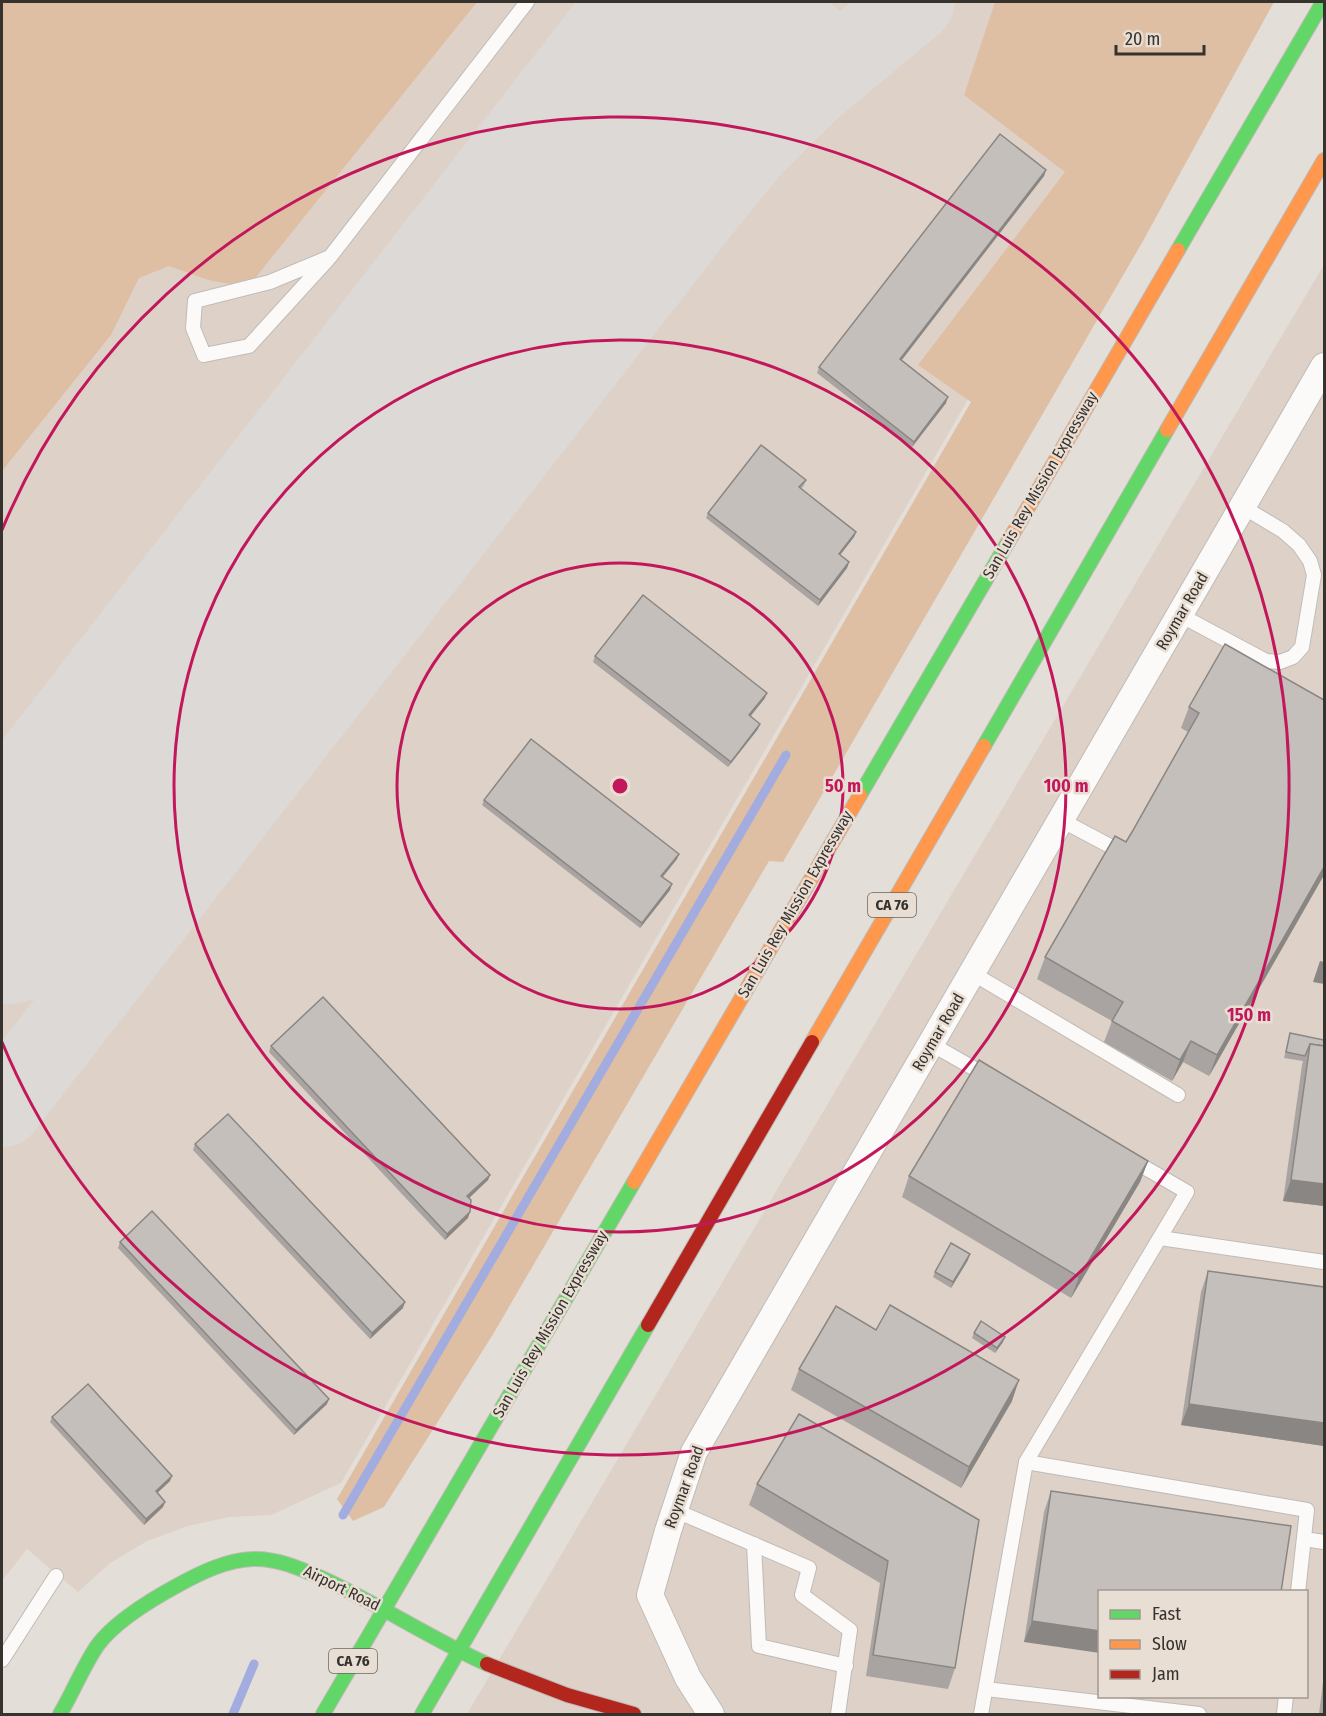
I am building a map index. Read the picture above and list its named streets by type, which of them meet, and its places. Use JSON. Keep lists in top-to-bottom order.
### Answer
{
  "streets": {
    "main road": ["San Luis Rey Mission Expressway", "CA 76", "Airport Road"],
    "street": ["Roymar Road"]
  },
  "crossings": [
    ["San Luis Rey Mission Expressway", "Airport Road"],
    ["CA 76", "Airport Road"]
  ],
  "legend": ["Fast", "Slow", "Jam"],
  "scale_bar": "20 m",
  "rings": ["50 m", "100 m", "150 m"]
}
